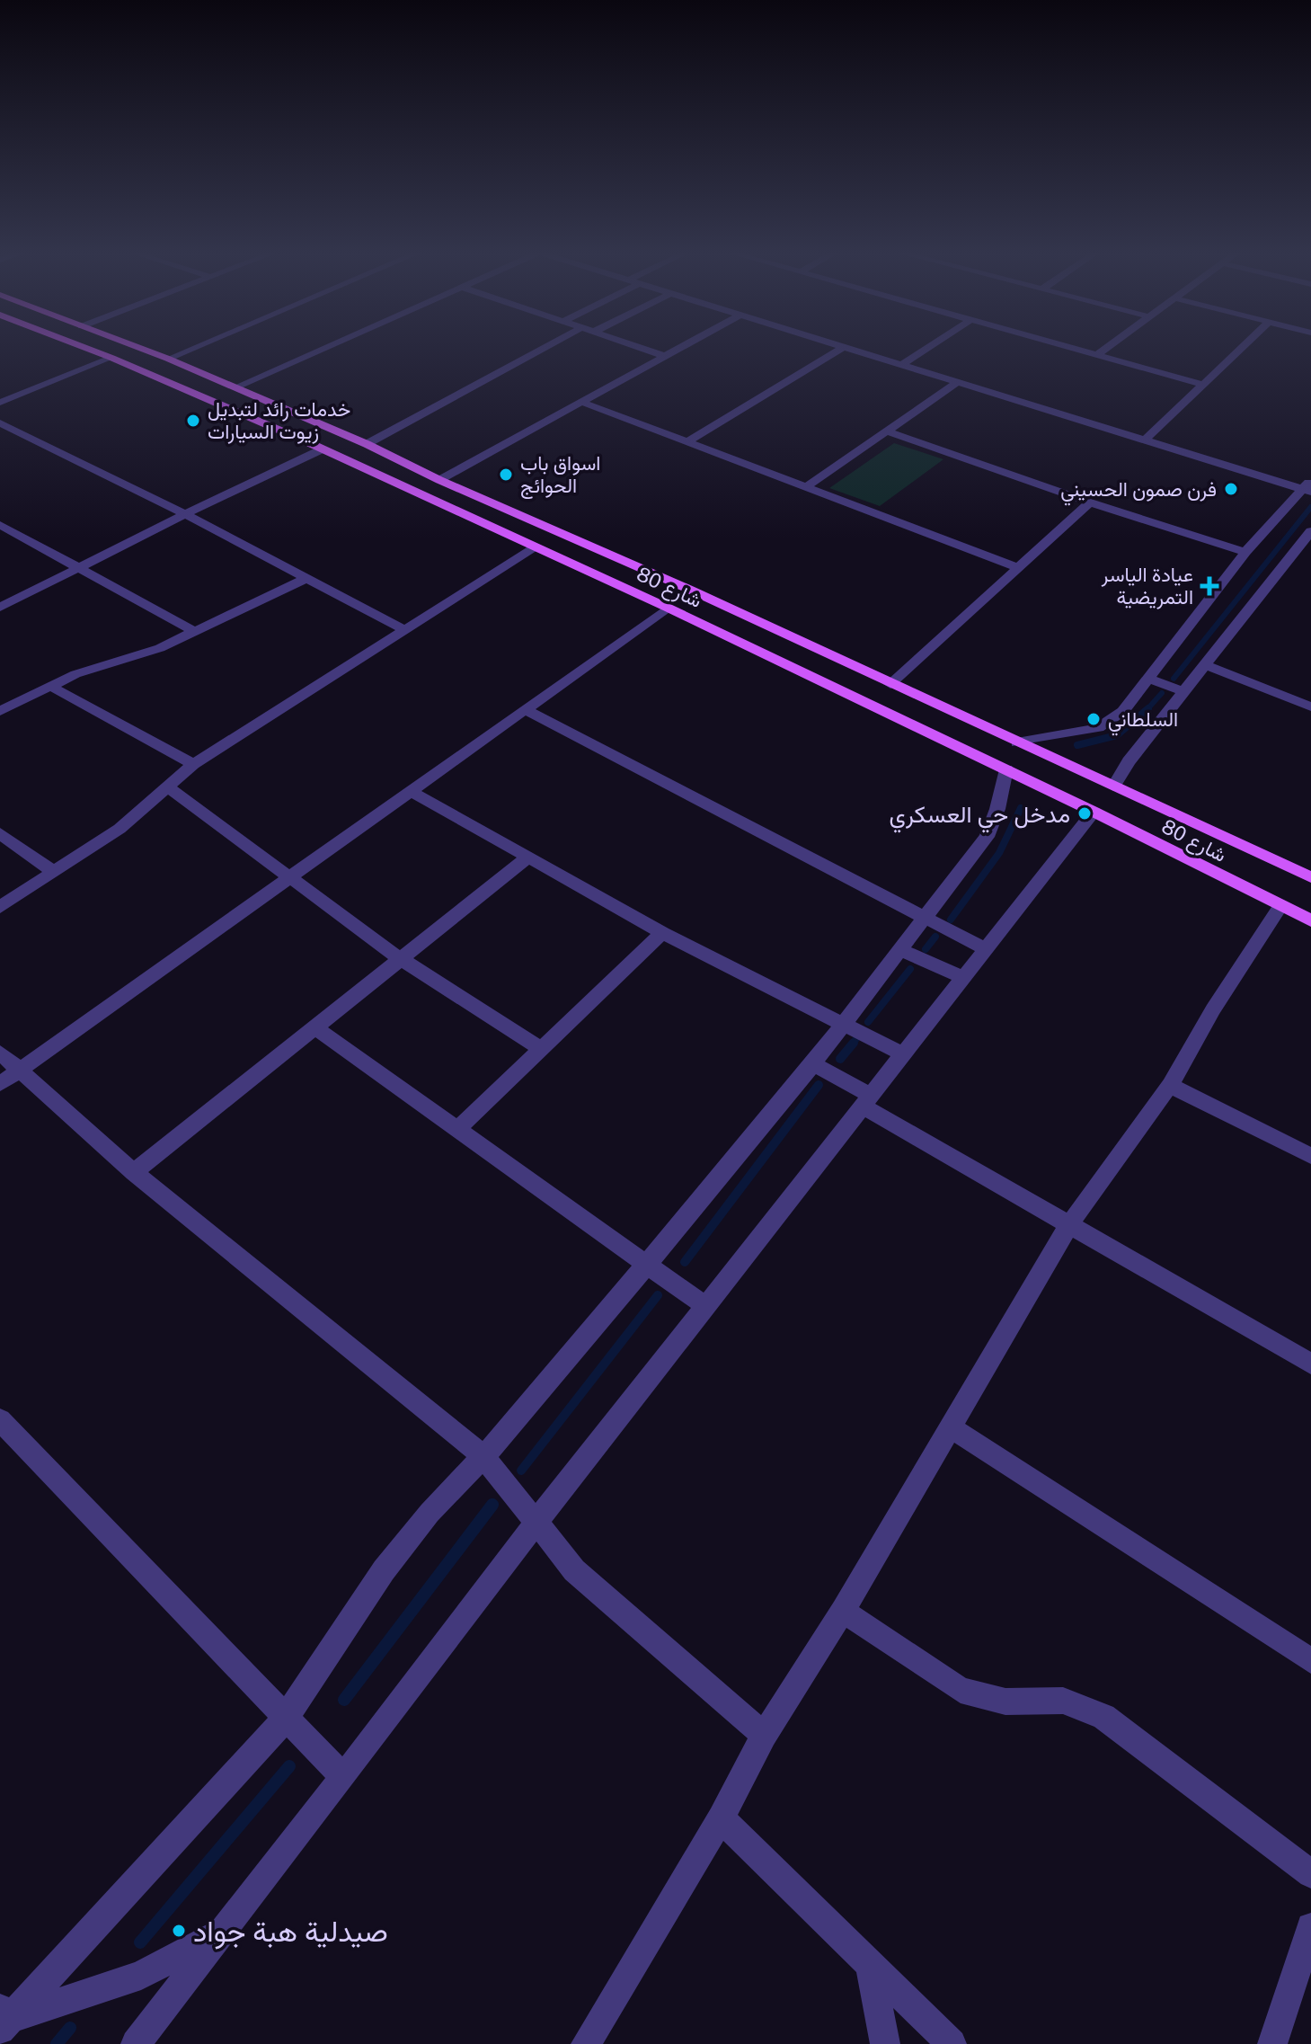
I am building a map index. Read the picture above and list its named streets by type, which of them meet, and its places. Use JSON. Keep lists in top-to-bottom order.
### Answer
{
  "streets": {
    "main road": ["شارع 80"]
  },
  "places": {
    "other": [
      "خدمات رائد لتبديل زيوت السيارات",
      "اسواق باب الحوائج",
      "فرن صمون الحسيني",
      "السلطاني",
      "مدخل حي العسكري",
      "صيدلية هبة جواد"
    ],
    "health": ["عيادة الياسر التمريضية"]
  }
}
